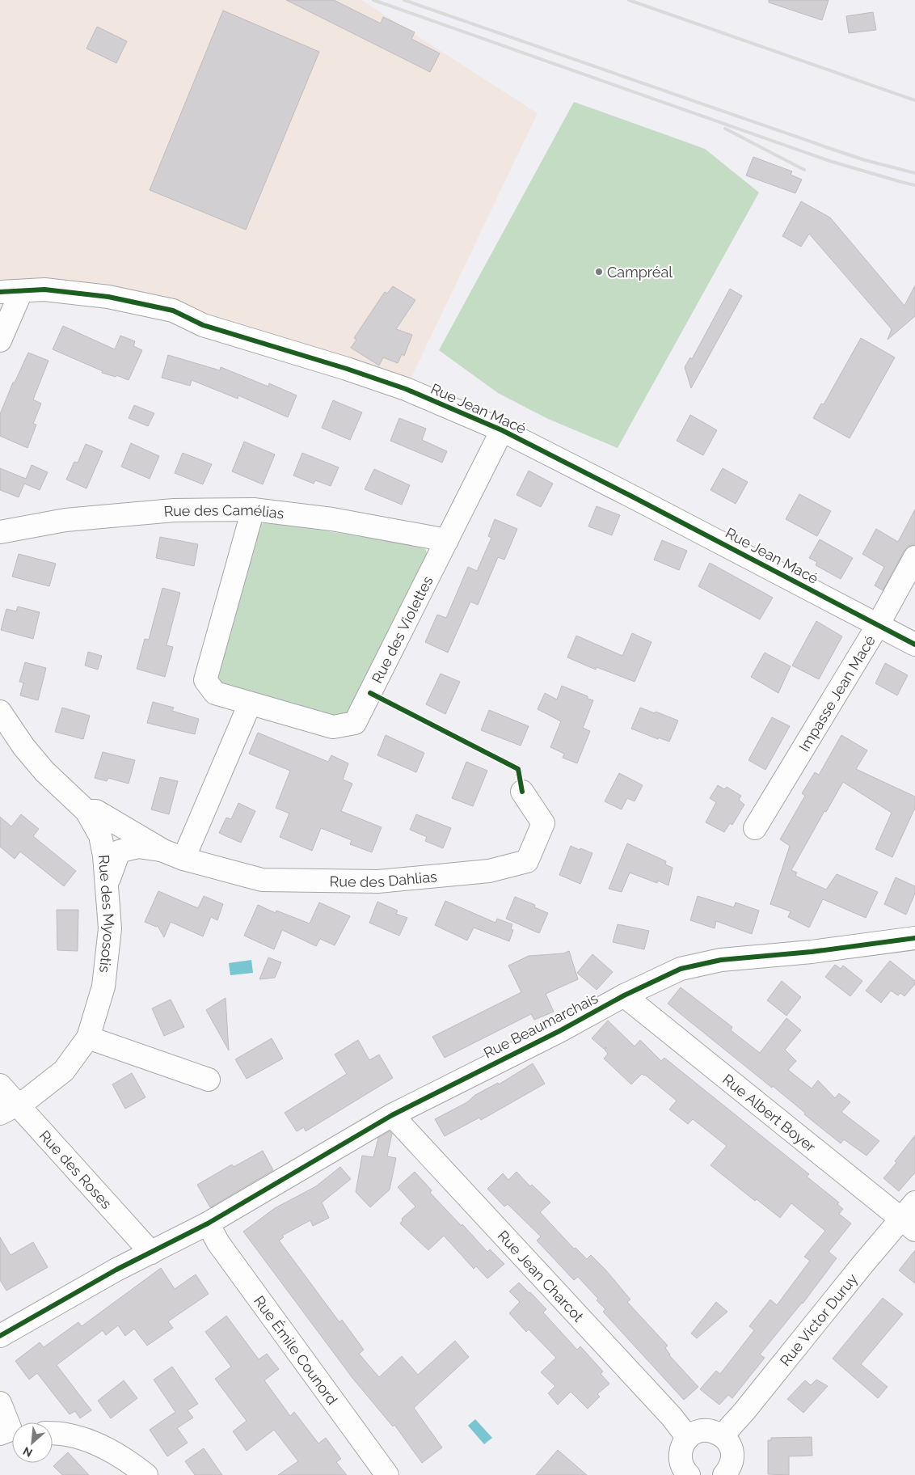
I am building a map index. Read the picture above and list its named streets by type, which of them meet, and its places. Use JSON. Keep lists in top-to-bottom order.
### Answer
{
  "streets": {
    "street": [
      "Rue Jean Macé",
      "Rue des Camélias",
      "Rue des Violettes",
      "Impasse Jean Macé",
      "Rue des Dahlias",
      "Rue des Myosotis",
      "Rue Beaumarchais",
      "Rue Albert Boyer",
      "Rue des Roses",
      "Rue Jean Charcot",
      "Rue Victor Duruy",
      "Rue Émile Counord"
    ]
  },
  "crossings": [
    ["Rue Jean Macé", "Rue des Violettes"],
    ["Rue Jean Macé", "Impasse Jean Macé"],
    ["Rue des Camélias", "Rue des Violettes"],
    ["Rue des Dahlias", "Rue des Myosotis"],
    ["Rue des Myosotis", "Rue des Roses"],
    ["Rue Beaumarchais", "Rue Albert Boyer"],
    ["Rue Beaumarchais", "Rue des Roses"],
    ["Rue Beaumarchais", "Rue Jean Charcot"],
    ["Rue Beaumarchais", "Rue Émile Counord"],
    ["Rue Albert Boyer", "Rue Victor Duruy"]
  ],
  "places": ["Campréal"],
  "north": "bottom left"
}
